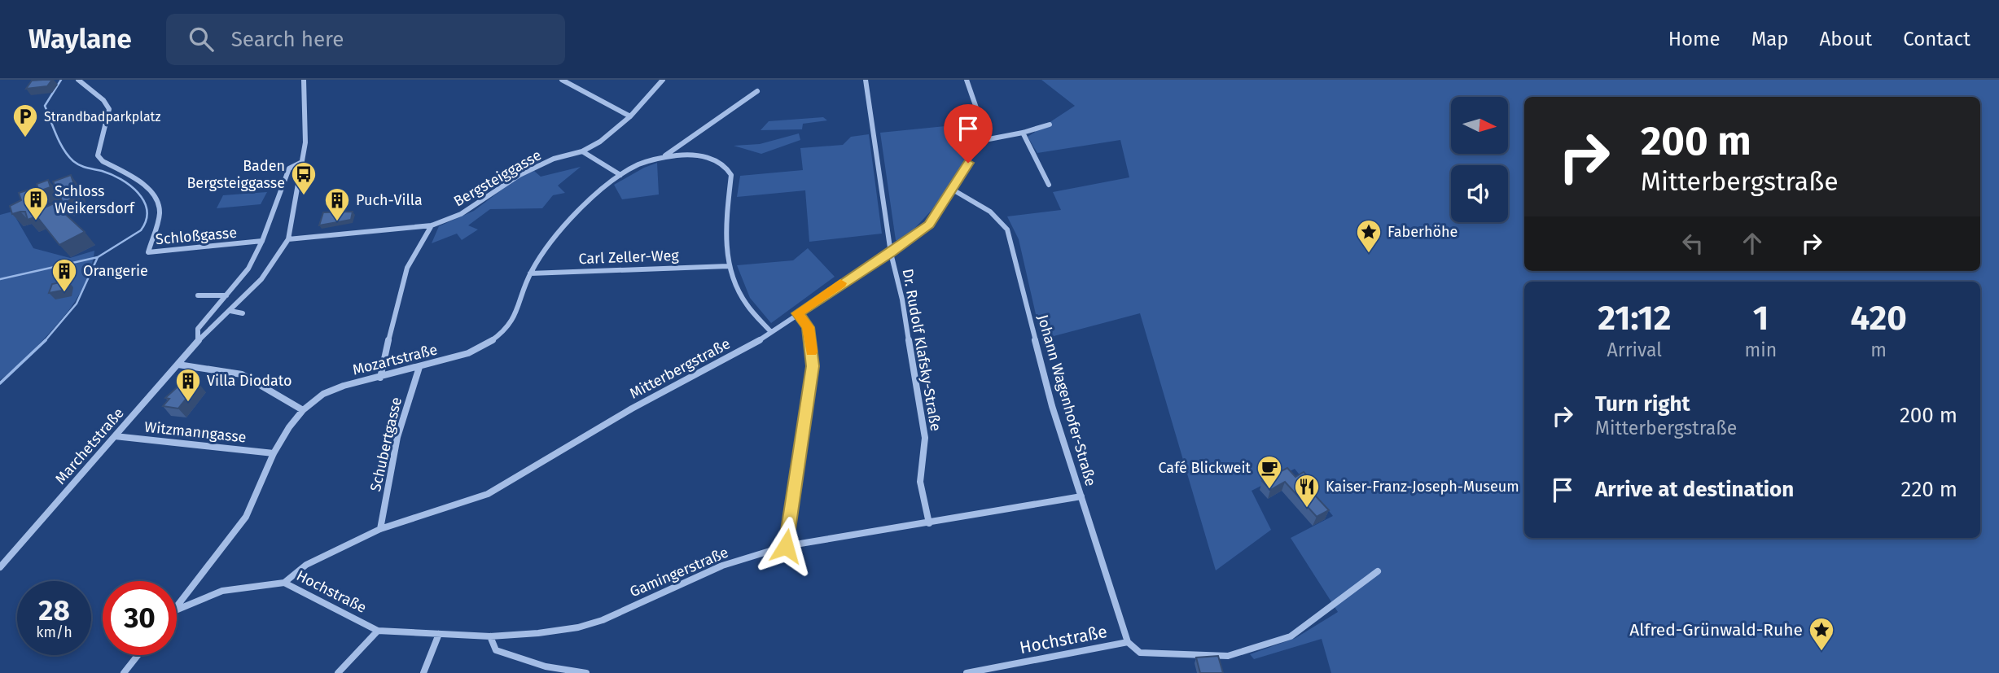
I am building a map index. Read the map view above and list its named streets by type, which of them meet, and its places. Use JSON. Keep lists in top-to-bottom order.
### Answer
{
  "streets": {
    "street": [
      "Bergsteiggasse",
      "Schloßgasse",
      "Carl Zeller-Weg",
      "Dr. Rudolf Klafsky-Straße",
      "Mozartstraße",
      "Mitterbergstraße",
      "Johann Wagenhofer-Straße",
      "Witzmanngasse",
      "Schubertgasse",
      "Marchetstraße",
      "Gamingerstraße",
      "Hochstraße"
    ]
  },
  "crossings": [
    ["Bergsteiggasse", "Schubertgasse"],
    ["Bergsteiggasse", "Marchetstraße"],
    ["Schloßgasse", "Marchetstraße"],
    ["Carl Zeller-Weg", "Mozartstraße"],
    ["Dr. Rudolf Klafsky-Straße", "Mitterbergstraße"],
    ["Dr. Rudolf Klafsky-Straße", "Gamingerstraße"],
    ["Mozartstraße", "Witzmanngasse"],
    ["Mozartstraße", "Schubertgasse"],
    ["Mitterbergstraße", "Johann Wagenhofer-Straße"],
    ["Mitterbergstraße", "Schubertgasse"],
    ["Mitterbergstraße", "Hochstraße"],
    ["Johann Wagenhofer-Straße", "Gamingerstraße"],
    ["Johann Wagenhofer-Straße", "Hochstraße"],
    ["Witzmanngasse", "Marchetstraße"],
    ["Gamingerstraße", "Hochstraße"]
  ],
  "places": {
    "parking": ["Strandbadparkplatz"],
    "bus stop": ["Baden Bergsteiggasse"],
    "building": [
      "Schloss Weikersdorf",
      "Puch-Villa",
      "Orangerie",
      "Villa Diodato"
    ],
    "place": ["Faberhöhe", "Alfred-Grünwald-Ruhe"],
    "cafe": ["Café Blickweit"],
    "restaurant": ["Kaiser-Franz-Joseph-Museum"]
  },
  "north": "right",
  "page": {
    "header": "Waylane",
    "search": "Search here",
    "nav": [
      "Home",
      "Map",
      "About",
      "Contact"
    ],
    "turn": ["200 m", "Mitterbergstraße"],
    "eta": [
      "21:12",
      "Arrival",
      "1",
      "min",
      "420",
      "m"
    ],
    "list": [
      {
        "name": "Turn right",
        "note": "Mitterbergstraße",
        "value": "200 m"
      },
      {
        "name": "Arrive at destination",
        "value": "220 m"
      }
    ],
    "speed": "28 km/h",
    "limit": "30"
  }
}
